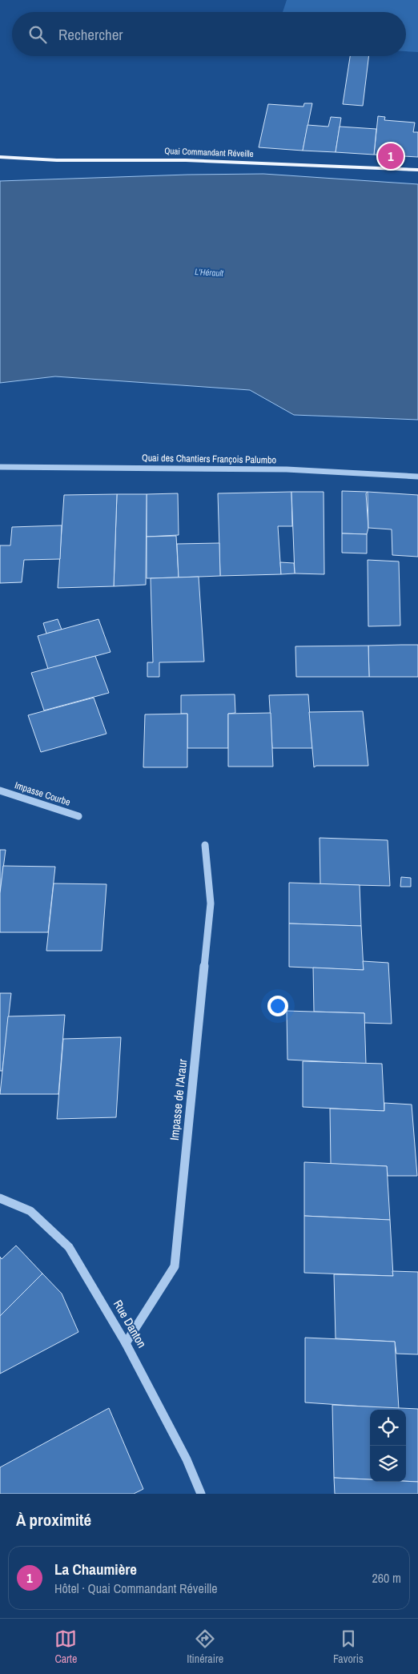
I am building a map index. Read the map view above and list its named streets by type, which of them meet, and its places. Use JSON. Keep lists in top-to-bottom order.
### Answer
{
  "streets": {
    "main road": ["Quai Commandant Réveille"],
    "street": [
      "Quai des Chantiers François Palumbo",
      "Impasse Courbe",
      "Impasse de l'Araur",
      "Rue Danton"
    ]
  },
  "crossings": [
    ["Impasse de l'Araur", "Rue Danton"]
  ],
  "water": ["L'Hérault"],
  "page": {
    "search": "Rechercher",
    "pins": "1",
    "heading": "À proximité",
    "list": [
      {
        "mark": "1",
        "name": "La Chaumière",
        "note": "Hôtel · Quai Commandant Réveille",
        "value": "260 m"
      }
    ],
    "nav": ["Carte", "Itinéraire", "Favoris"]
  }
}
